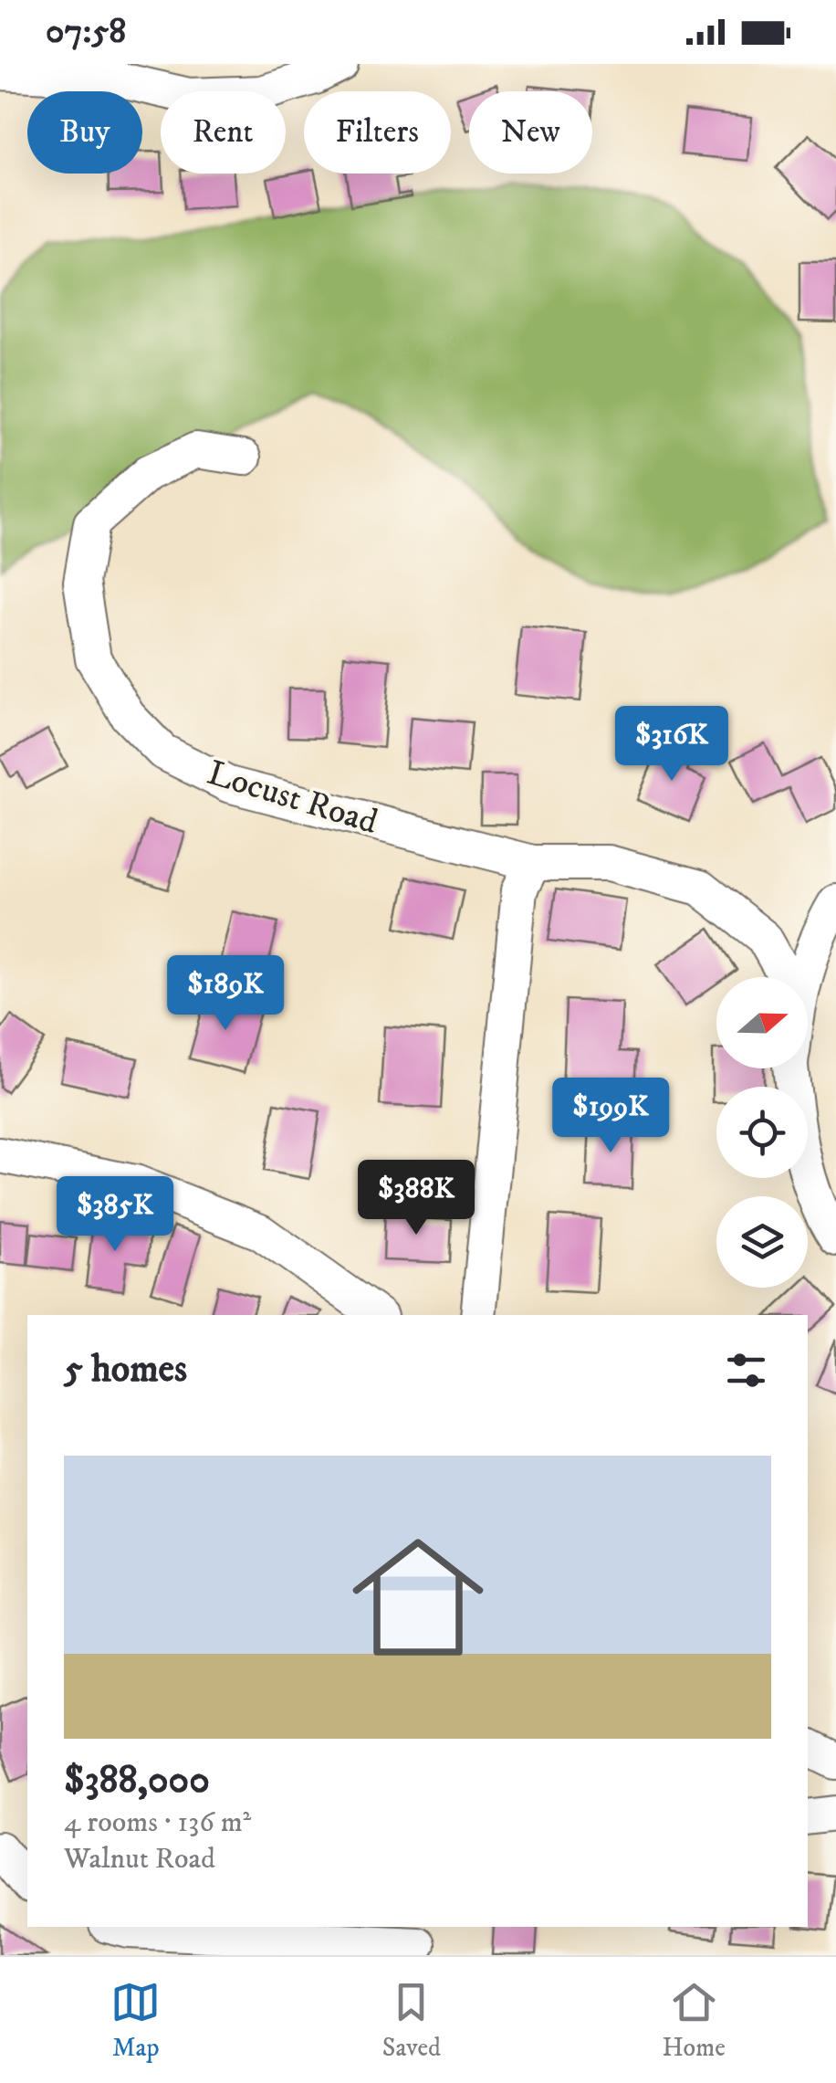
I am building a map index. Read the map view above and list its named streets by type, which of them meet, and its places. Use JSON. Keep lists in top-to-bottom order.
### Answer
{
  "streets": {
    "street": ["Locust Road"]
  },
  "north": "right",
  "page": {
    "status": "07:58",
    "chip": [
      "Buy",
      "Rent",
      "Filters",
      "New"
    ],
    "price": [
      "$316K",
      "$189K",
      "$199K",
      "$388K",
      "$385K"
    ],
    "heading": "5 homes",
    "list": [
      {
        "name": "$388,000",
        "note": "4 rooms · 136 m² · Walnut Road"
      }
    ],
    "tabs": ["Map", "Saved", "Home"]
  }
}
